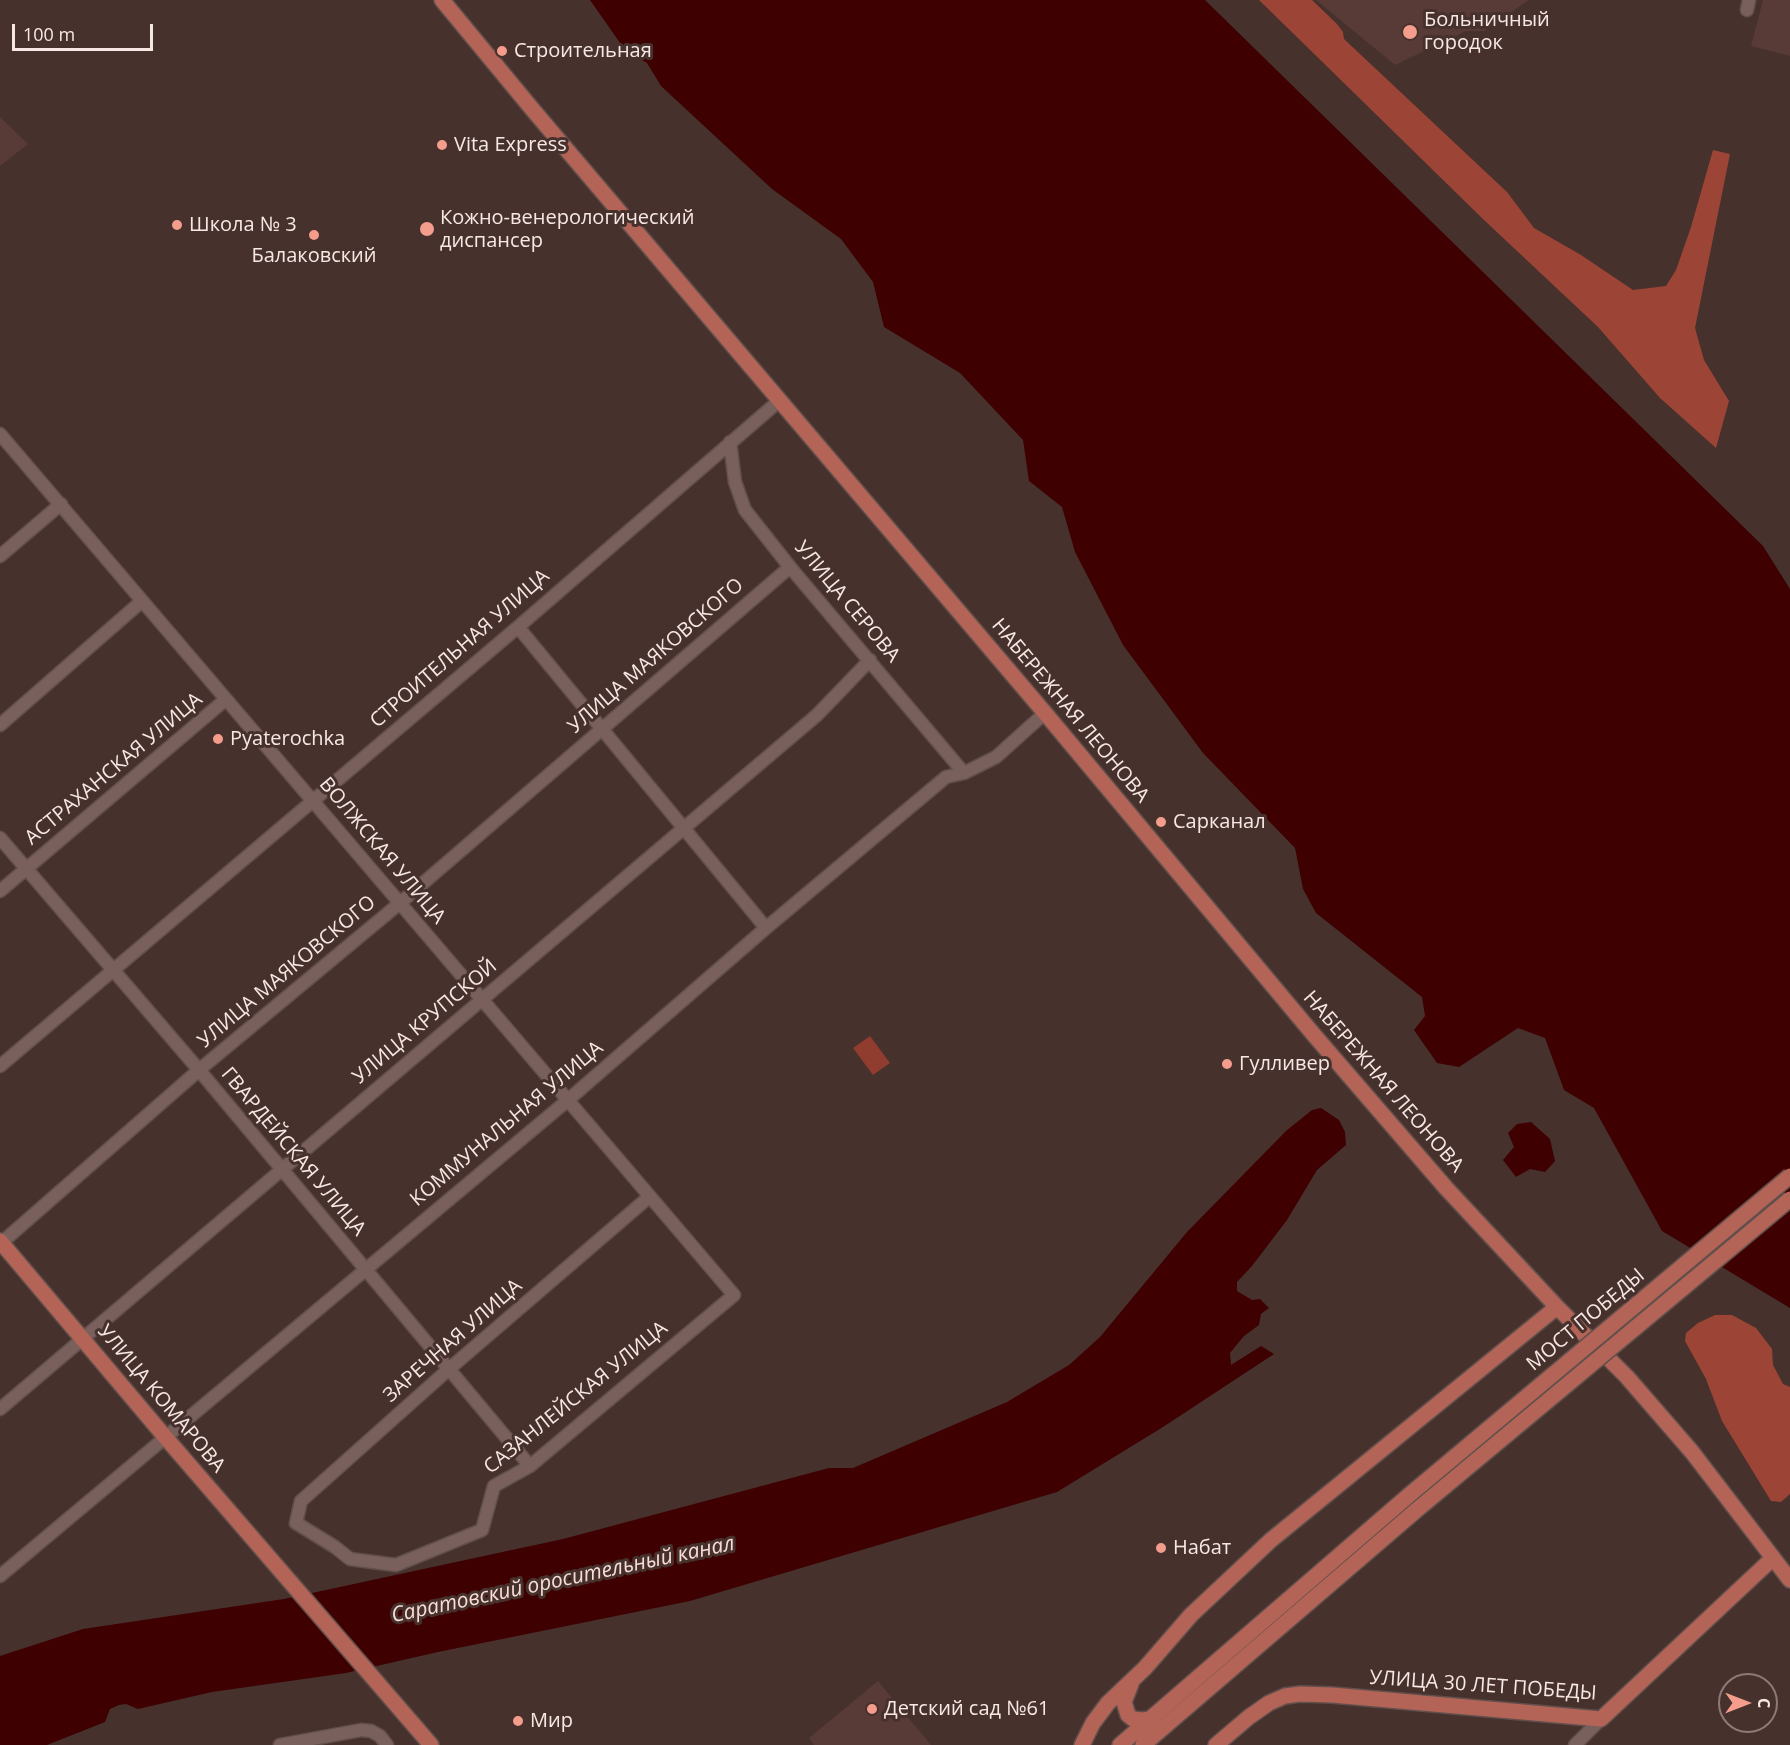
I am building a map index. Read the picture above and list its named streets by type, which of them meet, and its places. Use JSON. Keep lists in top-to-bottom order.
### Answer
{
  "streets": {
    "main road": [
      "НАБЕРЕЖНАЯ ЛЕОНОВА",
      "МОСТ ПОБЕДЫ",
      "УЛИЦА КОМАРОВА",
      "УЛИЦА 30 ЛЕТ ПОБЕДЫ"
    ],
    "street": [
      "УЛИЦА СЕРОВА",
      "СТРОИТЕЛЬНАЯ УЛИЦА",
      "УЛИЦА МАЯКОВСКОГО",
      "АСТРАХАНСКАЯ УЛИЦА",
      "ВОЛЖСКАЯ УЛИЦА",
      "УЛИЦА КРУПСКОЙ",
      "КОММУНАЛЬНАЯ УЛИЦА",
      "ГВАРДЕЙСКАЯ УЛИЦА",
      "ЗАРЕЧНАЯ УЛИЦА",
      "САЗАНЛЕЙСКАЯ УЛИЦА"
    ]
  },
  "crossings": [
    ["УЛИЦА СЕРОВА", "СТРОИТЕЛЬНАЯ УЛИЦА"],
    ["УЛИЦА СЕРОВА", "УЛИЦА МАЯКОВСКОГО"],
    ["УЛИЦА СЕРОВА", "УЛИЦА КРУПСКОЙ"],
    ["УЛИЦА СЕРОВА", "КОММУНАЛЬНАЯ УЛИЦА"],
    ["СТРОИТЕЛЬНАЯ УЛИЦА", "НАБЕРЕЖНАЯ ЛЕОНОВА"],
    ["СТРОИТЕЛЬНАЯ УЛИЦА", "ВОЛЖСКАЯ УЛИЦА"],
    ["СТРОИТЕЛЬНАЯ УЛИЦА", "ГВАРДЕЙСКАЯ УЛИЦА"],
    ["УЛИЦА МАЯКОВСКОГО", "ВОЛЖСКАЯ УЛИЦА"],
    ["УЛИЦА МАЯКОВСКОГО", "ГВАРДЕЙСКАЯ УЛИЦА"],
    ["УЛИЦА МАЯКОВСКОГО", "УЛИЦА КОМАРОВА"],
    ["НАБЕРЕЖНАЯ ЛЕОНОВА", "КОММУНАЛЬНАЯ УЛИЦА"],
    ["НАБЕРЕЖНАЯ ЛЕОНОВА", "УЛИЦА 30 ЛЕТ ПОБЕДЫ"],
    ["АСТРАХАНСКАЯ УЛИЦА", "ВОЛЖСКАЯ УЛИЦА"],
    ["АСТРАХАНСКАЯ УЛИЦА", "ГВАРДЕЙСКАЯ УЛИЦА"],
    ["ВОЛЖСКАЯ УЛИЦА", "УЛИЦА КРУПСКОЙ"],
    ["ВОЛЖСКАЯ УЛИЦА", "КОММУНАЛЬНАЯ УЛИЦА"],
    ["ВОЛЖСКАЯ УЛИЦА", "ЗАРЕЧНАЯ УЛИЦА"],
    ["ВОЛЖСКАЯ УЛИЦА", "САЗАНЛЕЙСКАЯ УЛИЦА"],
    ["УЛИЦА КРУПСКОЙ", "ГВАРДЕЙСКАЯ УЛИЦА"],
    ["УЛИЦА КРУПСКОЙ", "УЛИЦА КОМАРОВА"],
    ["КОММУНАЛЬНАЯ УЛИЦА", "ГВАРДЕЙСКАЯ УЛИЦА"],
    ["КОММУНАЛЬНАЯ УЛИЦА", "УЛИЦА КОМАРОВА"],
    ["ГВАРДЕЙСКАЯ УЛИЦА", "ЗАРЕЧНАЯ УЛИЦА"],
    ["ГВАРДЕЙСКАЯ УЛИЦА", "САЗАНЛЕЙСКАЯ УЛИЦА"],
    ["ЗАРЕЧНАЯ УЛИЦА", "САЗАНЛЕЙСКАЯ УЛИЦА"]
  ],
  "water": ["Саратовский оросительный канал"],
  "places": [
    "Больничный городок",
    "Строительная",
    "Vita Express",
    "Школа № 3",
    "Кожно-венерологический диспансер",
    "Балаковский",
    "Pyaterochka",
    "Сарканал",
    "Гулливер",
    "Набат",
    "Детский сад №61",
    "Мир"
  ],
  "scale_bar": "100 m",
  "north": "right"
}
